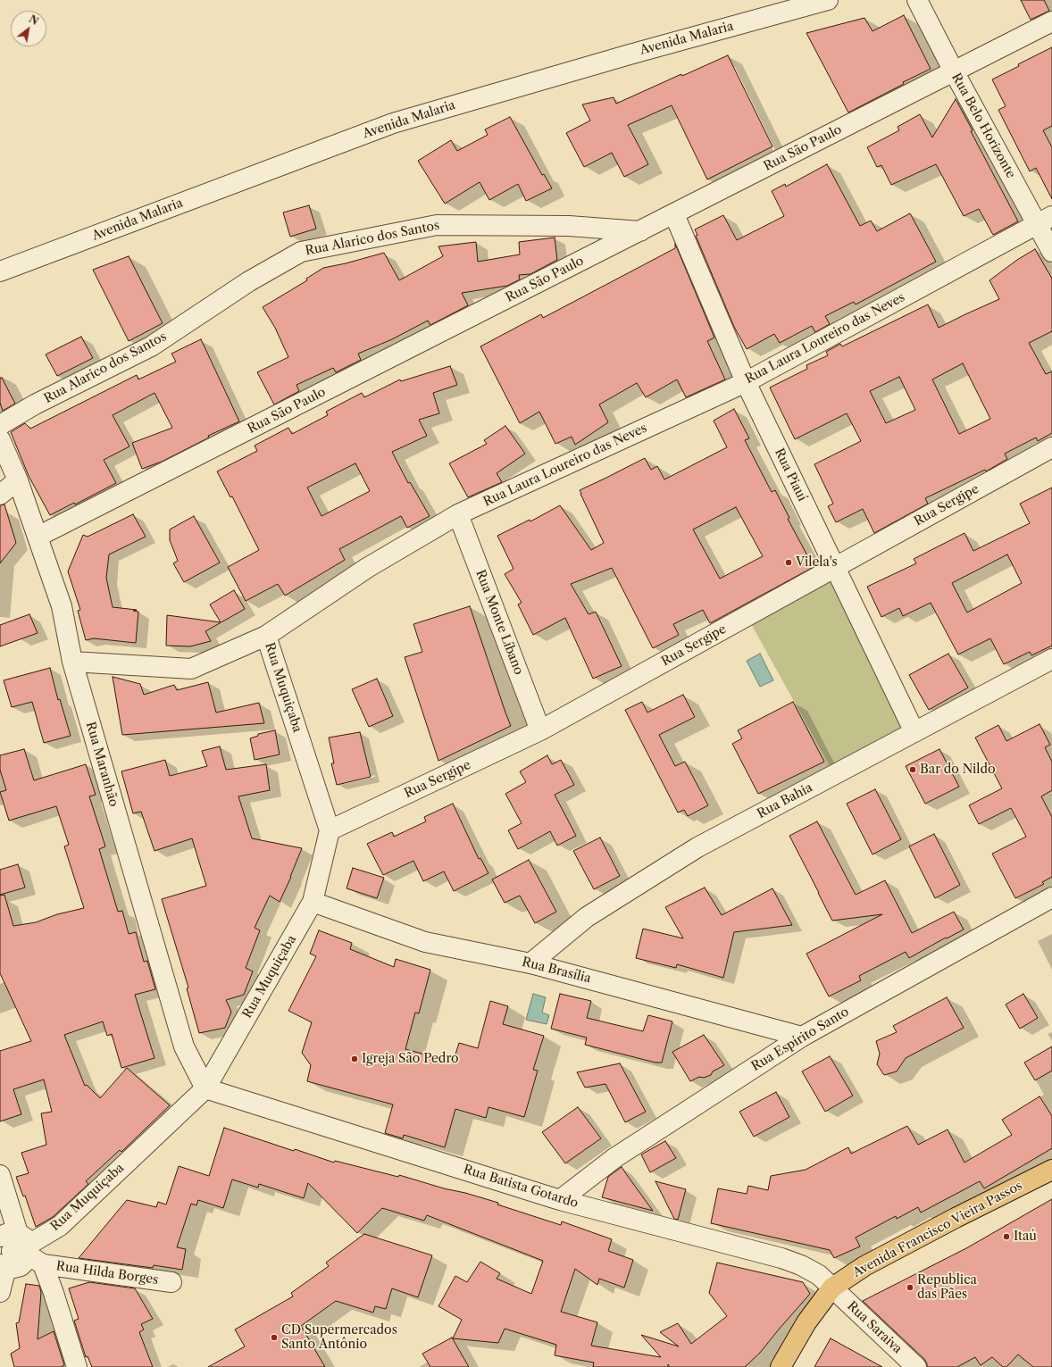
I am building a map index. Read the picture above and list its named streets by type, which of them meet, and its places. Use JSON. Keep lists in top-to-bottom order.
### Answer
{
  "streets": {
    "main road": ["Avenida Francisco Vieira Passos"],
    "street": [
      "Avenida Malaria",
      "Rua Belo Horizonte",
      "Rua São Paulo",
      "Rua Alarico dos Santos",
      "Rua Laura Loureiro das Neves",
      "Rua Piauí",
      "Rua Sergipe",
      "Rua Monte Líbano",
      "Rua Muquiçaba",
      "Rua Maranhão",
      "Rua Bahia",
      "Rua Brasília",
      "Rua Espírito Santo",
      "Rua Batista Gotardo",
      "Rua Hilda Borges",
      "Rua Saraiva"
    ]
  },
  "crossings": [
    ["Rua Belo Horizonte", "Rua São Paulo"],
    ["Rua Belo Horizonte", "Rua Laura Loureiro das Neves"],
    ["Rua São Paulo", "Rua Alarico dos Santos"],
    ["Rua São Paulo", "Rua Piauí"],
    ["Rua São Paulo", "Rua Maranhão"],
    ["Rua Laura Loureiro das Neves", "Rua Piauí"],
    ["Rua Laura Loureiro das Neves", "Rua Monte Líbano"],
    ["Rua Laura Loureiro das Neves", "Rua Muquiçaba"],
    ["Rua Laura Loureiro das Neves", "Rua Maranhão"],
    ["Rua Piauí", "Rua Sergipe"],
    ["Rua Piauí", "Rua Bahia"],
    ["Rua Sergipe", "Rua Monte Líbano"],
    ["Rua Sergipe", "Rua Muquiçaba"],
    ["Rua Muquiçaba", "Rua Maranhão"],
    ["Rua Muquiçaba", "Rua Brasília"],
    ["Rua Muquiçaba", "Rua Batista Gotardo"],
    ["Rua Muquiçaba", "Rua Hilda Borges"],
    ["Rua Maranhão", "Rua Batista Gotardo"],
    ["Rua Bahia", "Rua Brasília"],
    ["Rua Brasília", "Rua Espírito Santo"],
    ["Rua Espírito Santo", "Rua Batista Gotardo"],
    ["Rua Batista Gotardo", "Avenida Francisco Vieira Passos"],
    ["Rua Batista Gotardo", "Rua Saraiva"],
    ["Avenida Francisco Vieira Passos", "Rua Saraiva"]
  ],
  "places": [
    "Vilela's",
    "Bar do Nildo",
    "Igreja São Pedro",
    "Itaú",
    "Republica das Pães",
    "CD Supermercados Santo Antônio"
  ],
  "north": "top right"
}
